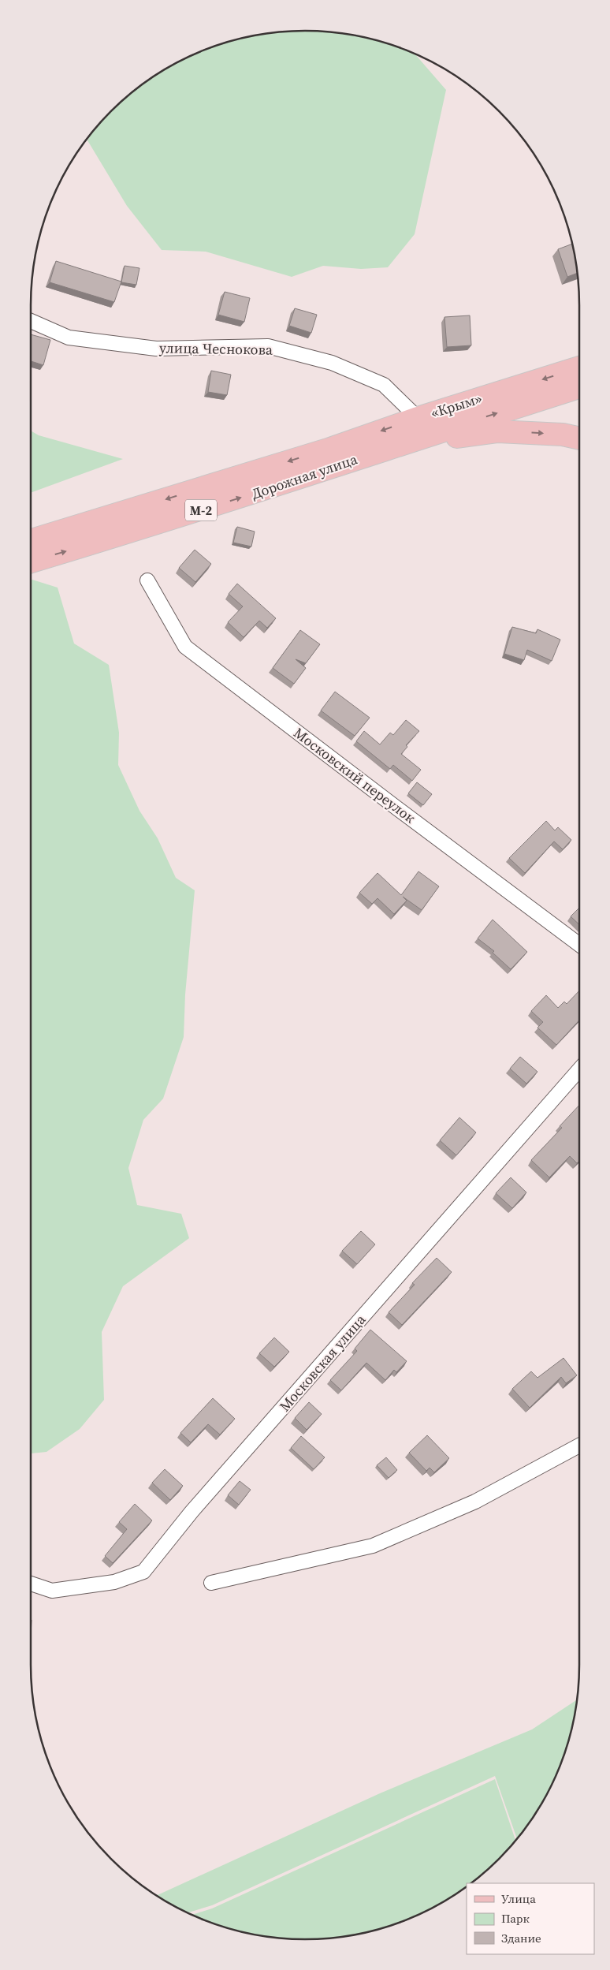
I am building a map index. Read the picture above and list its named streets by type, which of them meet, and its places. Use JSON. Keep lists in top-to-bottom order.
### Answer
{
  "streets": {
    "main road": ["«Крым»", "Дорожная улица", "М-2"],
    "street": ["улица Чеснокова", "Московский переулок", "Московская улица"]
  },
  "crossings": [
    ["улица Чеснокова", "«Крым»"],
    ["«Крым»", "Дорожная улица"]
  ],
  "legend": ["Улица", "Парк", "Здание"]
}
